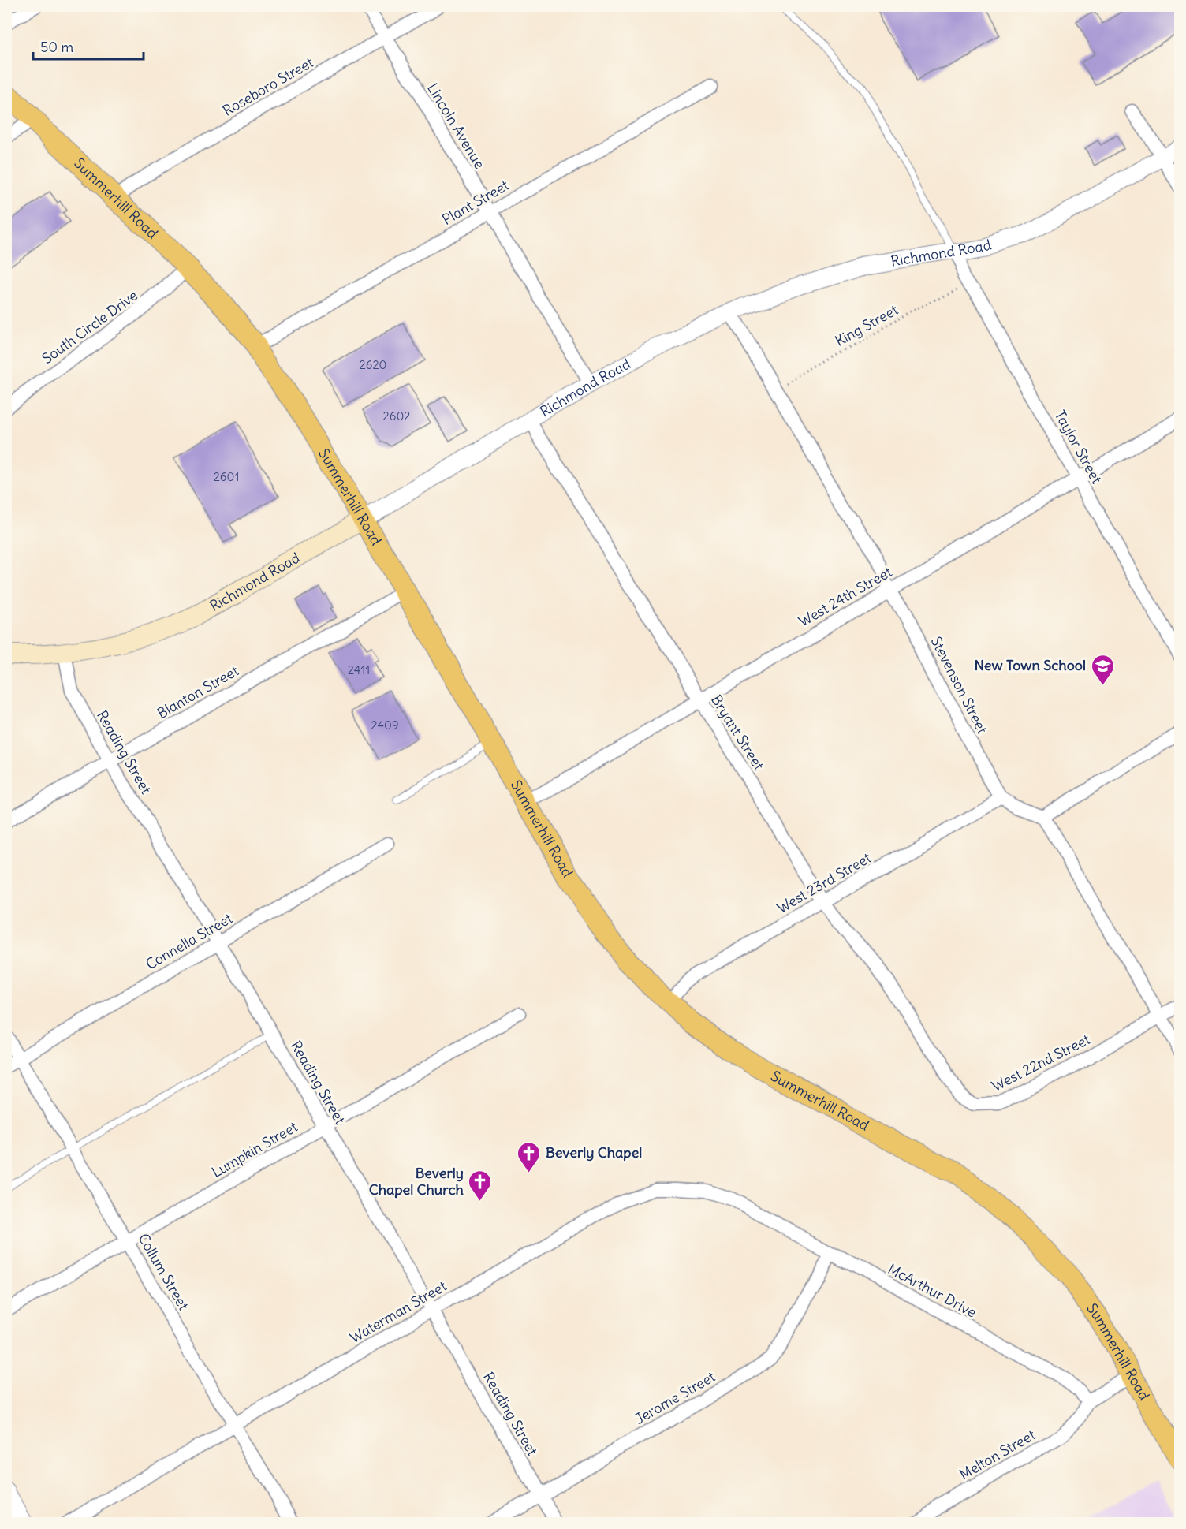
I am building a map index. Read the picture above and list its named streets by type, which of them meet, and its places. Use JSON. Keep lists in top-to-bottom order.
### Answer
{
  "streets": {
    "main road": ["Summerhill Road", "Richmond Road"],
    "street": [
      "Roseboro Street",
      "Lincoln Avenue",
      "Plant Street",
      "South Circle Drive",
      "Taylor Street",
      "West 24th Street",
      "Stevenson Street",
      "Blanton Street",
      "Bryant Street",
      "Reading Street",
      "West 23rd Street",
      "Connella Street",
      "West 22nd Street",
      "Lumpkin Street",
      "Collum Street",
      "McArthur Drive",
      "Waterman Street",
      "Jerome Street",
      "Melton Street"
    ],
    "path": ["King Street"]
  },
  "crossings": [
    ["Roseboro Street", "Lincoln Avenue"],
    ["Roseboro Street", "Summerhill Road"],
    ["Lincoln Avenue", "Plant Street"],
    ["Lincoln Avenue", "Richmond Road"],
    ["Summerhill Road", "Plant Street"],
    ["Summerhill Road", "Richmond Road"],
    ["Summerhill Road", "South Circle Drive"],
    ["Summerhill Road", "West 24th Street"],
    ["Summerhill Road", "Blanton Street"],
    ["Summerhill Road", "West 23rd Street"],
    ["Richmond Road", "Taylor Street"],
    ["Richmond Road", "Stevenson Street"],
    ["Richmond Road", "Bryant Street"],
    ["Richmond Road", "Reading Street"],
    ["King Street", "Taylor Street"],
    ["King Street", "Stevenson Street"],
    ["Taylor Street", "West 24th Street"],
    ["West 24th Street", "Stevenson Street"],
    ["West 24th Street", "Bryant Street"],
    ["Stevenson Street", "West 23rd Street"],
    ["Blanton Street", "Reading Street"],
    ["Bryant Street", "West 23rd Street"],
    ["Bryant Street", "West 22nd Street"],
    ["Reading Street", "Connella Street"],
    ["Reading Street", "Lumpkin Street"],
    ["Reading Street", "Waterman Street"],
    ["Reading Street", "Jerome Street"],
    ["Connella Street", "Collum Street"],
    ["Lumpkin Street", "Collum Street"],
    ["Collum Street", "Waterman Street"],
    ["McArthur Drive", "Waterman Street"],
    ["McArthur Drive", "Jerome Street"],
    ["McArthur Drive", "Melton Street"]
  ],
  "places": {
    "school or university": ["New Town School"],
    "church": ["Beverly Chapel", "Beverly Chapel Church"]
  },
  "house_numbers": [
    "2620",
    "2602",
    "2601",
    "2411",
    "2409"
  ],
  "scale_bar": "50 m"
}
